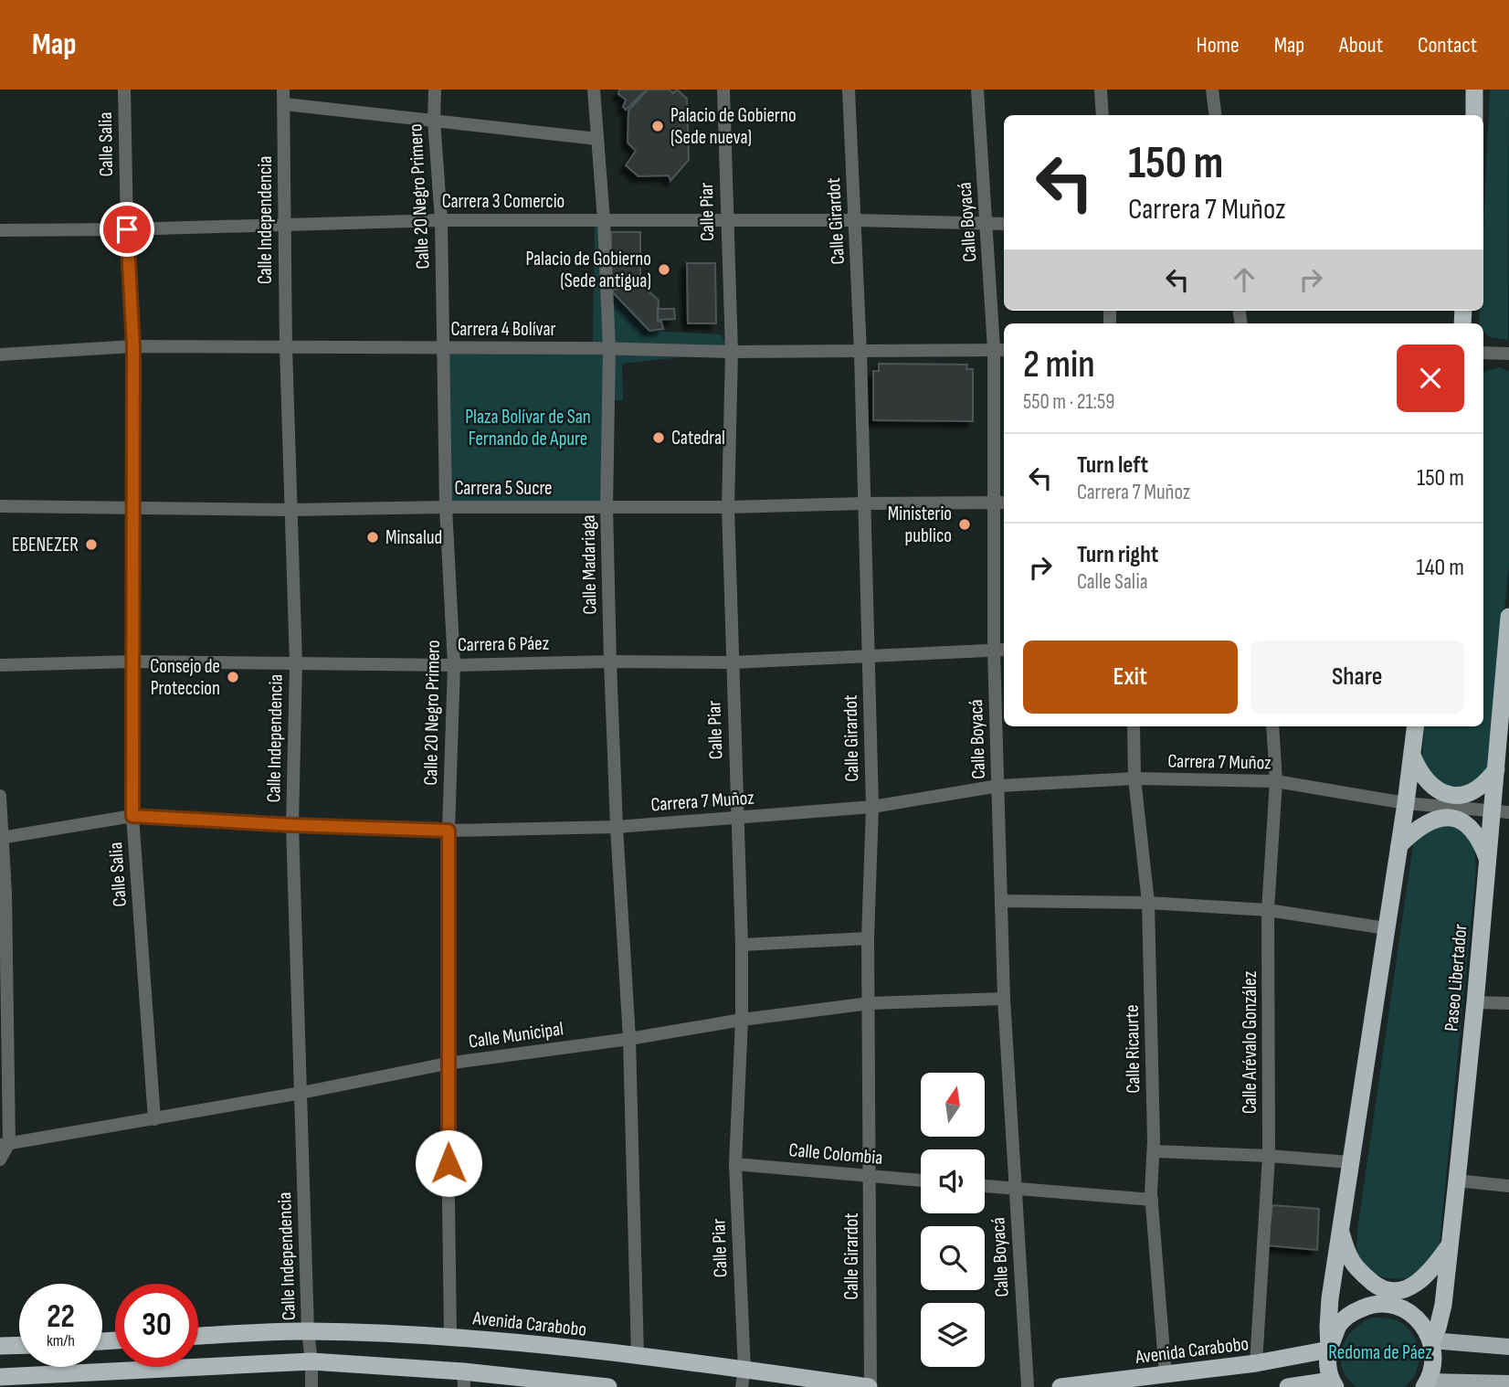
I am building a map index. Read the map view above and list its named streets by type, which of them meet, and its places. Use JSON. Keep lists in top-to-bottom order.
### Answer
{
  "streets": {
    "highway": ["Paseo Libertador", "Avenida Carabobo"],
    "street": [
      "Calle Salia",
      "Calle 20 Negro Primero",
      "Carrera 3 Comercio",
      "Calle Piar",
      "Calle Independencia",
      "Calle Girardot",
      "Calle Boyacá",
      "Carrera 4 Bolívar",
      "Carrera 5 Sucre",
      "Calle Madariaga",
      "Carrera 6 Páez",
      "Carrera 7 Muñoz",
      "Calle Municipal",
      "Calle Arévalo González",
      "Calle Ricaurte",
      "Calle Colombia"
    ]
  },
  "crossings": [
    ["Calle Salia", "Carrera 3 Comercio"],
    ["Calle Salia", "Carrera 4 Bolívar"],
    ["Calle Salia", "Carrera 5 Sucre"],
    ["Calle Salia", "Carrera 6 Páez"],
    ["Calle Salia", "Carrera 7 Muñoz"],
    ["Calle Salia", "Calle Municipal"],
    ["Calle 20 Negro Primero", "Carrera 3 Comercio"],
    ["Calle 20 Negro Primero", "Carrera 4 Bolívar"],
    ["Calle 20 Negro Primero", "Carrera 5 Sucre"],
    ["Calle 20 Negro Primero", "Carrera 6 Páez"],
    ["Calle 20 Negro Primero", "Carrera 7 Muñoz"],
    ["Calle 20 Negro Primero", "Calle Municipal"],
    ["Calle 20 Negro Primero", "Avenida Carabobo"],
    ["Carrera 3 Comercio", "Calle Piar"],
    ["Carrera 3 Comercio", "Calle Independencia"],
    ["Carrera 3 Comercio", "Calle Girardot"],
    ["Carrera 3 Comercio", "Calle Boyacá"],
    ["Carrera 3 Comercio", "Calle Madariaga"],
    ["Calle Piar", "Carrera 4 Bolívar"],
    ["Calle Piar", "Carrera 5 Sucre"],
    ["Calle Piar", "Carrera 6 Páez"],
    ["Calle Piar", "Carrera 7 Muñoz"],
    ["Calle Piar", "Calle Municipal"],
    ["Calle Piar", "Calle Colombia"],
    ["Calle Piar", "Avenida Carabobo"],
    ["Calle Independencia", "Carrera 4 Bolívar"],
    ["Calle Independencia", "Carrera 5 Sucre"],
    ["Calle Independencia", "Carrera 6 Páez"],
    ["Calle Independencia", "Carrera 7 Muñoz"],
    ["Calle Independencia", "Calle Municipal"],
    ["Calle Independencia", "Avenida Carabobo"],
    ["Calle Girardot", "Carrera 4 Bolívar"],
    ["Calle Girardot", "Carrera 5 Sucre"],
    ["Calle Girardot", "Carrera 6 Páez"],
    ["Calle Girardot", "Carrera 7 Muñoz"],
    ["Calle Girardot", "Calle Municipal"],
    ["Calle Girardot", "Calle Colombia"],
    ["Calle Girardot", "Avenida Carabobo"],
    ["Calle Boyacá", "Carrera 4 Bolívar"],
    ["Calle Boyacá", "Carrera 5 Sucre"],
    ["Calle Boyacá", "Carrera 6 Páez"],
    ["Calle Boyacá", "Carrera 7 Muñoz"],
    ["Calle Boyacá", "Calle Municipal"],
    ["Carrera 4 Bolívar", "Calle Madariaga"],
    ["Carrera 5 Sucre", "Calle Madariaga"],
    ["Calle Madariaga", "Carrera 6 Páez"],
    ["Calle Madariaga", "Carrera 7 Muñoz"],
    ["Calle Madariaga", "Calle Municipal"],
    ["Calle Madariaga", "Avenida Carabobo"],
    ["Carrera 7 Muñoz", "Paseo Libertador"],
    ["Carrera 7 Muñoz", "Calle Arévalo González"],
    ["Carrera 7 Muñoz", "Calle Ricaurte"],
    ["Calle Arévalo González", "Avenida Carabobo"],
    ["Calle Ricaurte", "Avenida Carabobo"]
  ],
  "parks": ["Plaza Bolívar de San Fernando de Apure", "Redoma de Páez"],
  "places": [
    "Palacio de Gobierno (Sede nueva)",
    "Palacio de Gobierno (Sede antigua)",
    "Catedral",
    "Ministerio publico",
    "Minsalud",
    "EBENEZER",
    "Consejo de Proteccion"
  ],
  "north": "top",
  "page": {
    "header": "Map",
    "nav": [
      "Home",
      "Map",
      "About",
      "Contact"
    ],
    "turn": ["150 m", "Carrera 7 Muñoz"],
    "heading": ["2 min", "550 m · 21:59"],
    "list": [
      {
        "name": "Turn left",
        "note": "Carrera 7 Muñoz",
        "value": "150 m"
      },
      {
        "name": "Turn right",
        "note": "Calle Salia",
        "value": "140 m"
      }
    ],
    "buttons": ["Exit", "Share"],
    "speed": "22 km/h",
    "limit": "30"
  }
}
